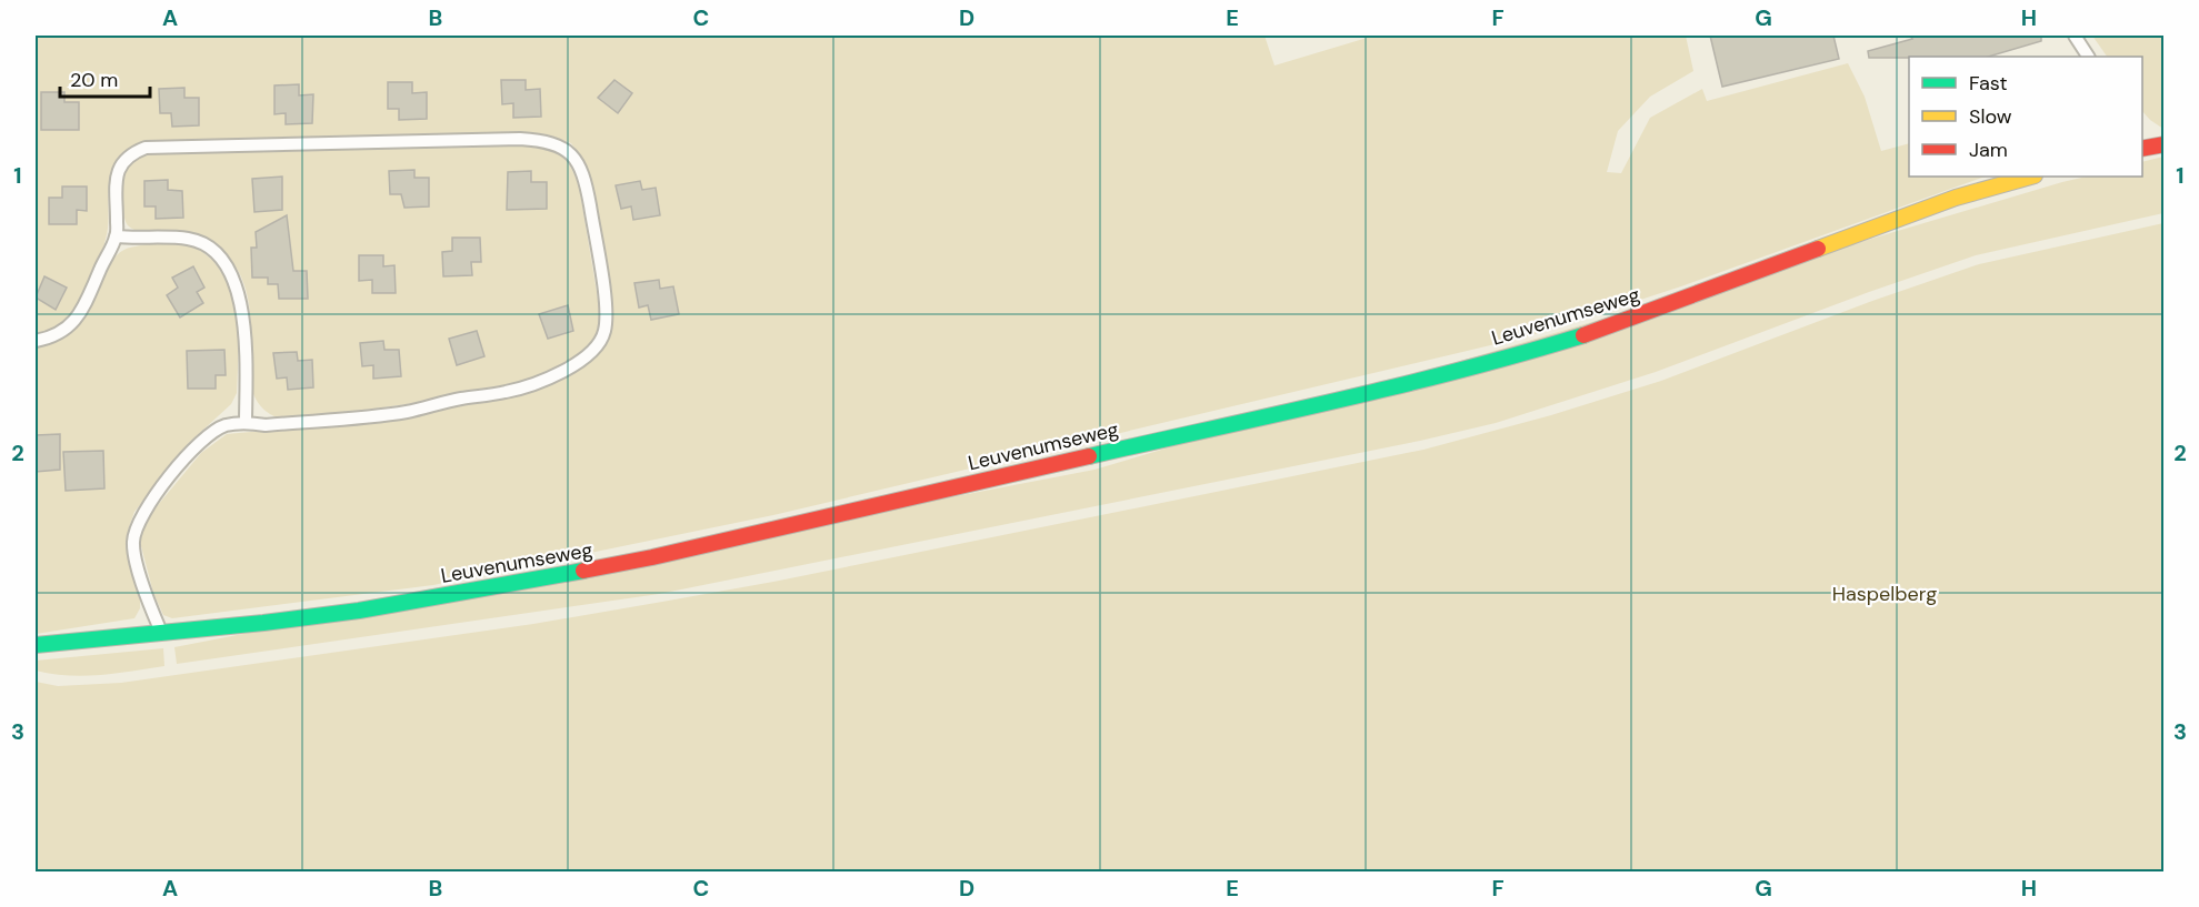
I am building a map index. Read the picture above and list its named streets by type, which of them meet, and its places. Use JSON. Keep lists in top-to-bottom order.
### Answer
{
  "streets": {
    "main road": ["Leuvenumseweg"]
  },
  "parks": ["Haspelberg"],
  "legend": ["Fast", "Slow", "Jam"],
  "scale_bar": "20 m",
  "grid": {
    "columns": [
      "A",
      "B",
      "C",
      "D",
      "E",
      "F",
      "G",
      "H"
    ],
    "rows": ["1", "2", "3"]
  }
}
